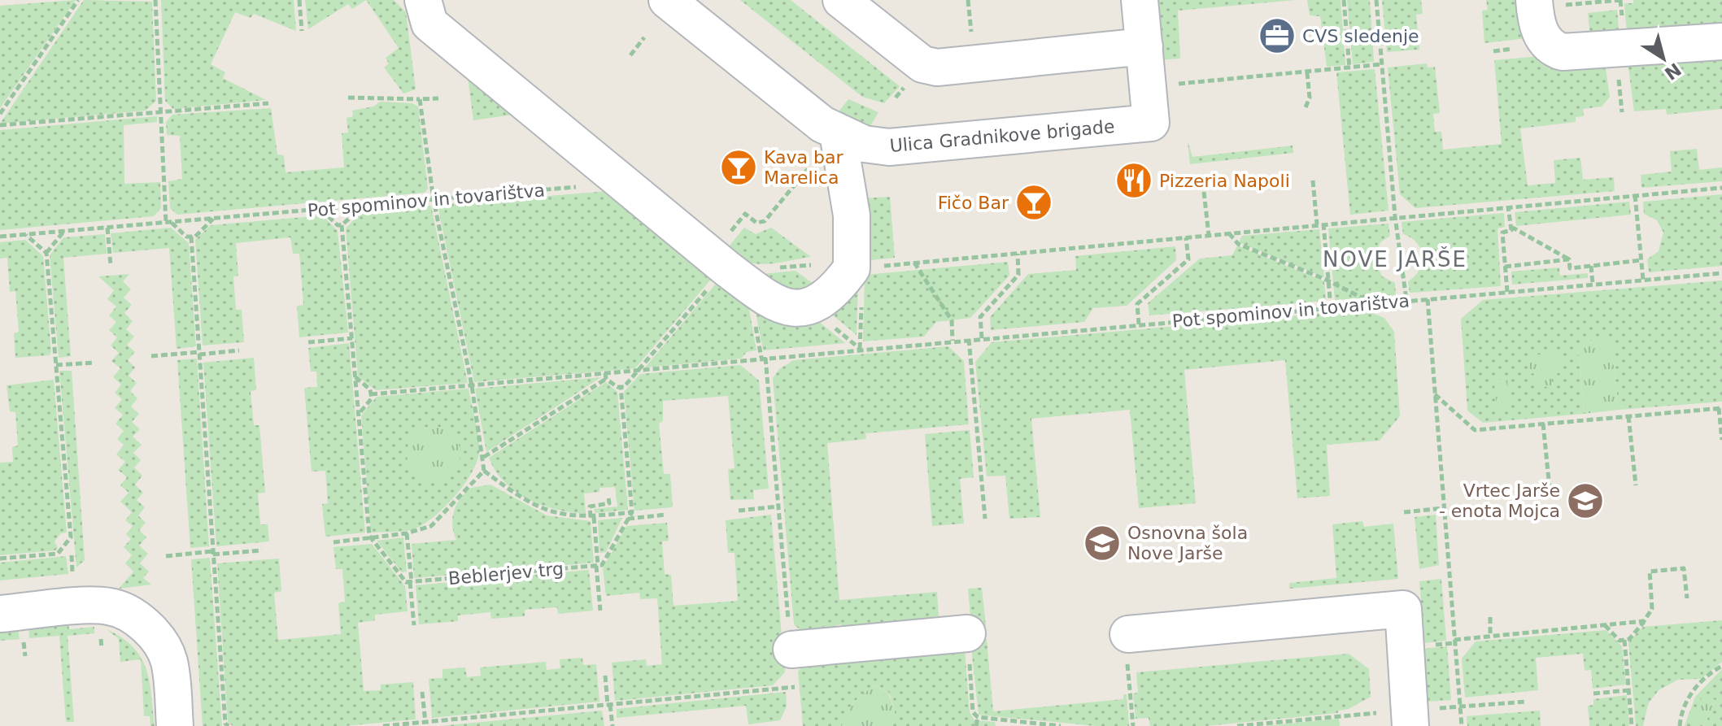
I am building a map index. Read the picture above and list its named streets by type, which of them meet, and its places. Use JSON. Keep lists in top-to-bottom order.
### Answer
{
  "streets": {
    "street": ["Ulica Gradnikove brigade"],
    "path": ["Pot spominov in tovarištva", "Beblerjev trg"]
  },
  "districts": ["NOVE JARŠE"],
  "places": {
    "office": ["CVS sledenje"],
    "bar": ["Kava bar Marelica", "Fičo Bar"],
    "restaurant": ["Pizzeria Napoli"],
    "school or university": ["Vrtec Jarše - enota Mojca", "Osnovna šola Nove Jarše"]
  },
  "north": "bottom right"
}
